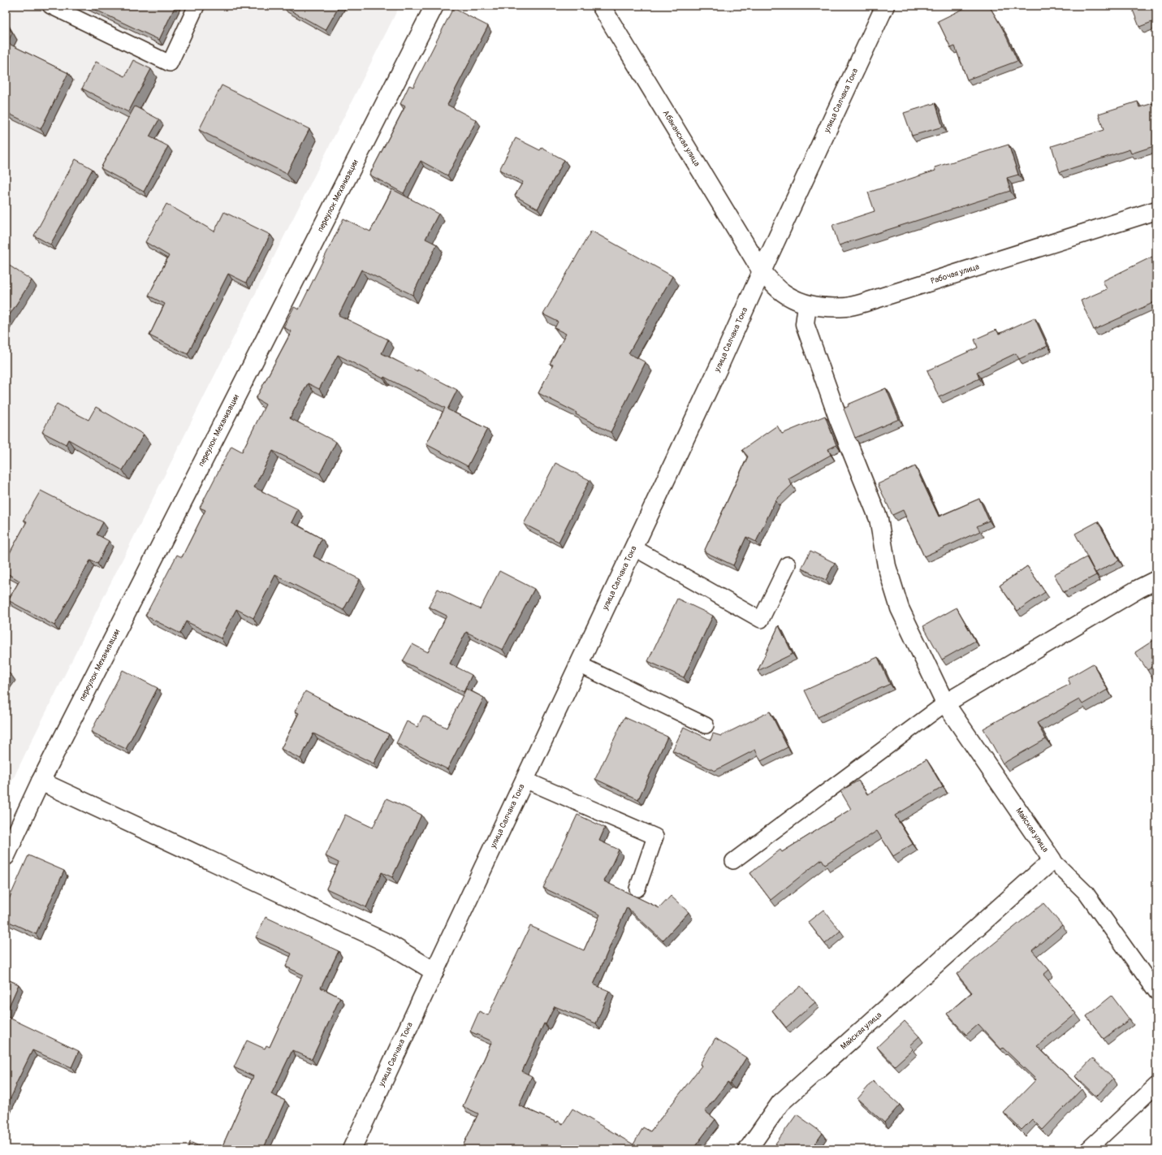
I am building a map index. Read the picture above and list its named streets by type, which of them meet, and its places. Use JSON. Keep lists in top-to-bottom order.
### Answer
{
  "streets": {
    "street": [
      "улица Салчака Тока",
      "Абаканская улица",
      "переулок Механизации",
      "Рабочая улица",
      "Майская улица"
    ]
  },
  "crossings": [
    ["улица Салчака Тока", "Абаканская улица"],
    ["улица Салчака Тока", "Рабочая улица"],
    ["Абаканская улица", "Рабочая улица"],
    ["Рабочая улица", "Майская улица"]
  ]
}
